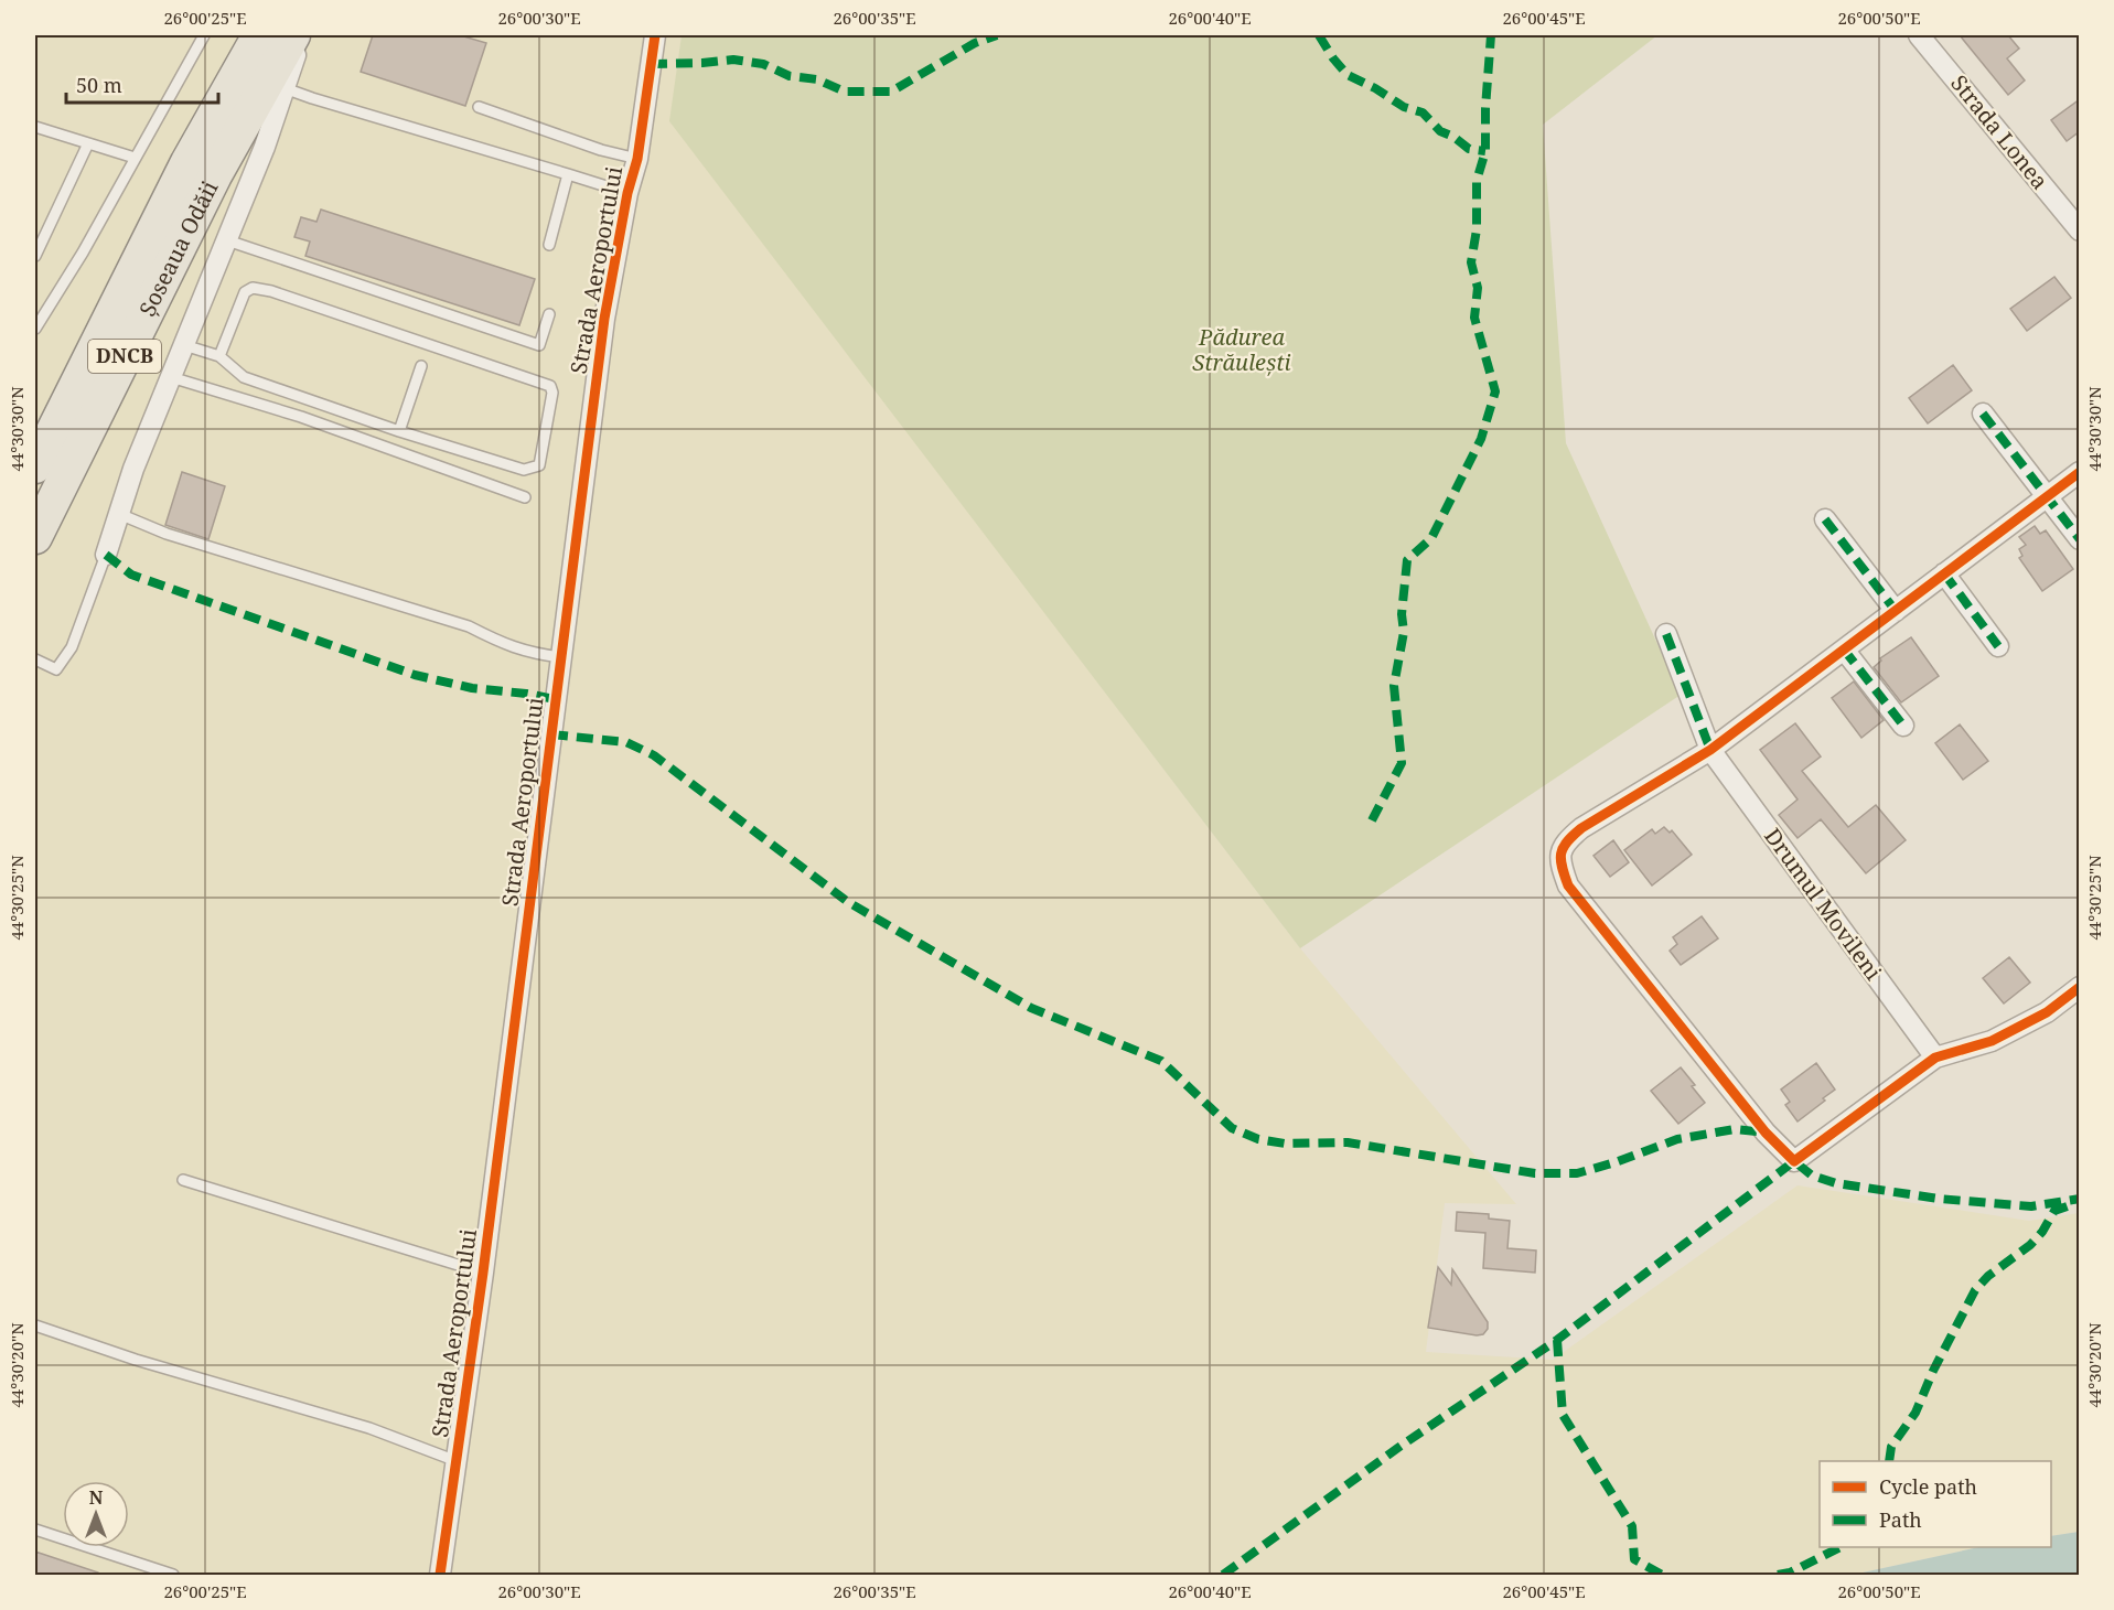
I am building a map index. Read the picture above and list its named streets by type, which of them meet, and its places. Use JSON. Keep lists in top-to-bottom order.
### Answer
{
  "streets": {
    "main road": ["Șoseaua Odăii", "DNCB"],
    "street": ["Strada Lonea", "Strada Aeroportului", "Drumul Movileni"]
  },
  "parks": ["Pădurea Străulești"],
  "legend": ["Cycle path", "Path"],
  "scale_bar": "50 m",
  "north": "top",
  "coordinates": [
    "26°00'25\"E",
    "26°00'30\"E",
    "26°00'35\"E",
    "26°00'40\"E",
    "26°00'45\"E",
    "26°00'50\"E",
    "44°30'30\"N",
    "44°30'25\"N",
    "44°30'20\"N"
  ]
}
